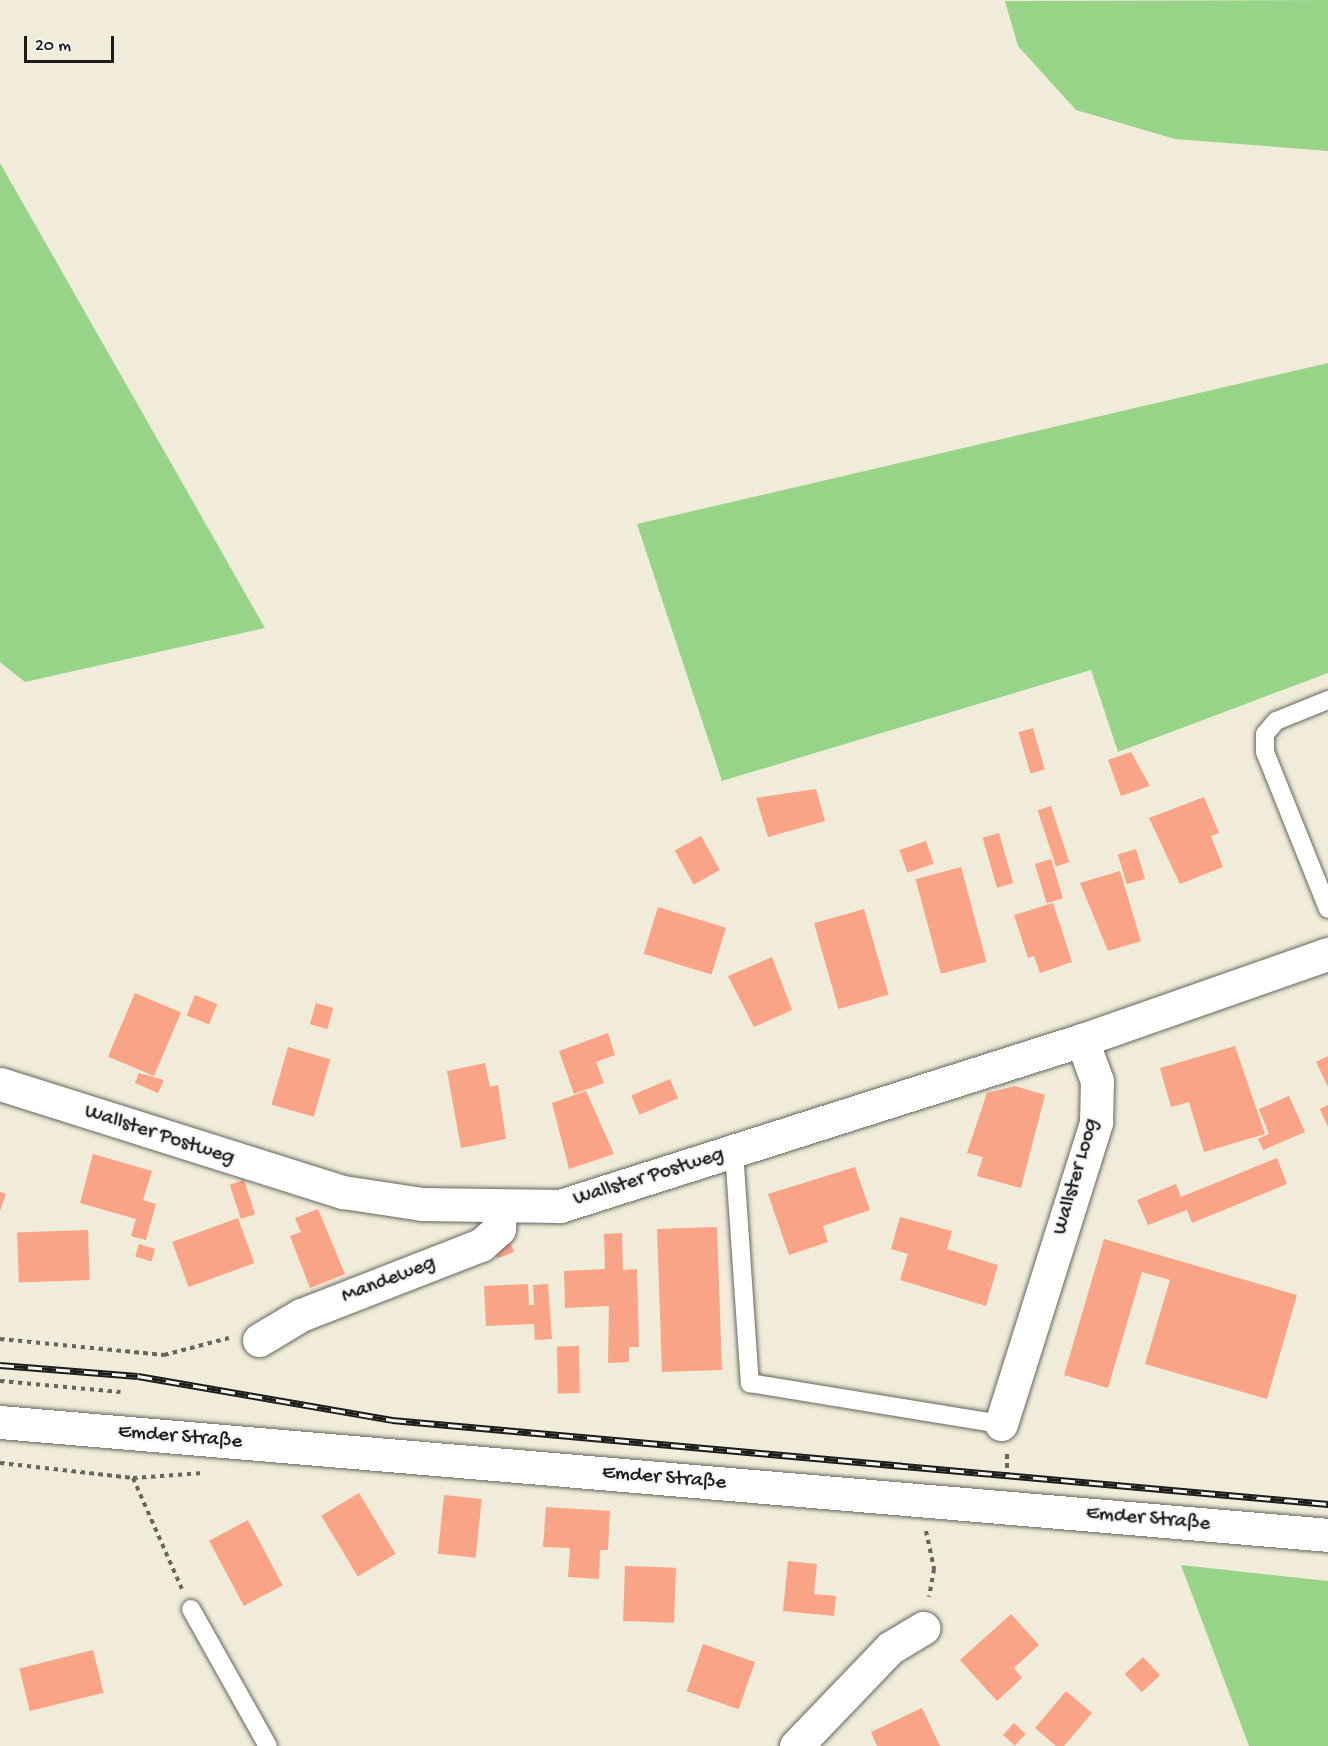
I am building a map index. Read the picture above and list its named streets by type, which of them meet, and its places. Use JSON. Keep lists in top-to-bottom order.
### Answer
{
  "streets": {
    "street": [
      "Wallster Postweg",
      "Wallster Loog",
      "Mandeweg",
      "Emder Straße"
    ]
  },
  "crossings": [
    ["Wallster Postweg", "Wallster Loog"],
    ["Wallster Postweg", "Mandeweg"]
  ],
  "scale_bar": "20 m"
}
